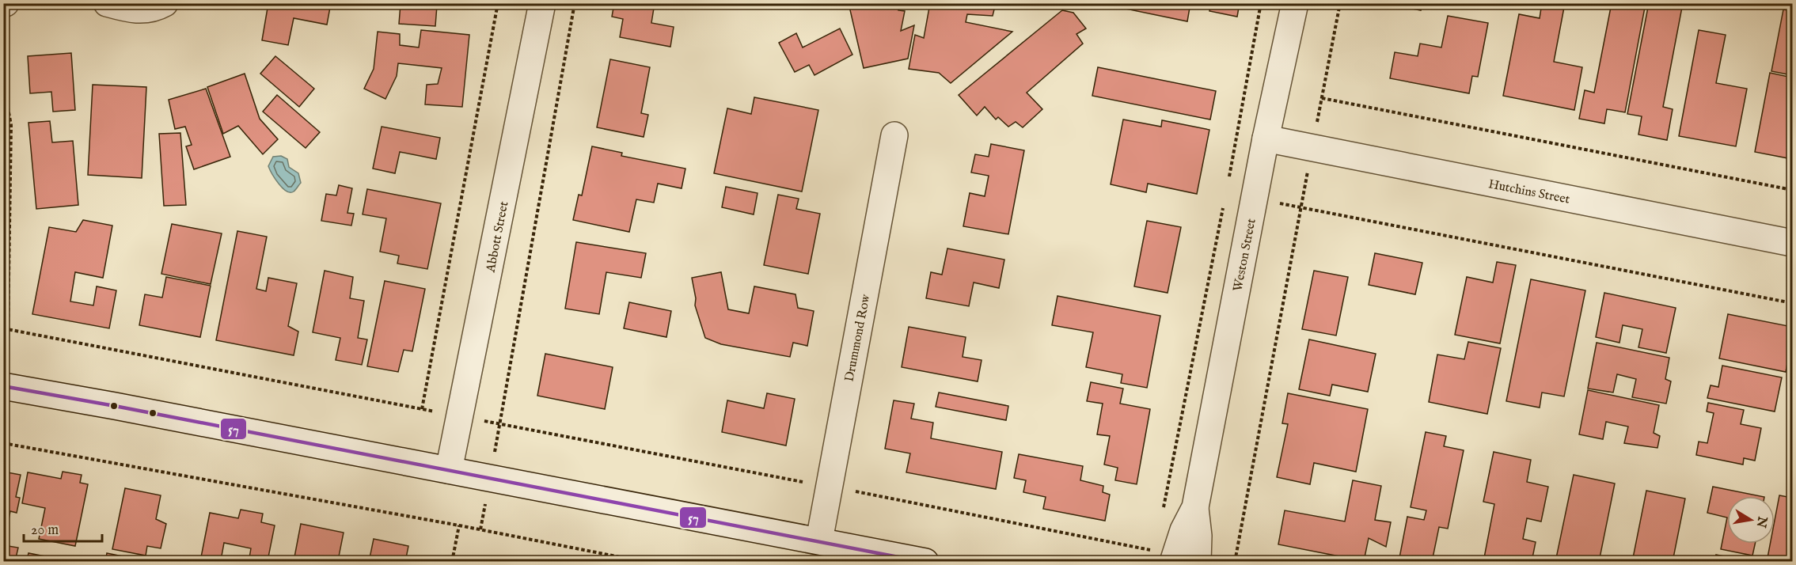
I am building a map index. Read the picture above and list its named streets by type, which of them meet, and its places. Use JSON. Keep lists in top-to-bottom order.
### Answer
{
  "streets": {
    "street": [
      "Hutchins Street",
      "Abbott Street",
      "Weston Street",
      "Drummond Row"
    ]
  },
  "crossings": [
    ["Hutchins Street", "Weston Street"]
  ],
  "lines": ["transit line 57"],
  "scale_bar": "20 m",
  "north": "right"
}
